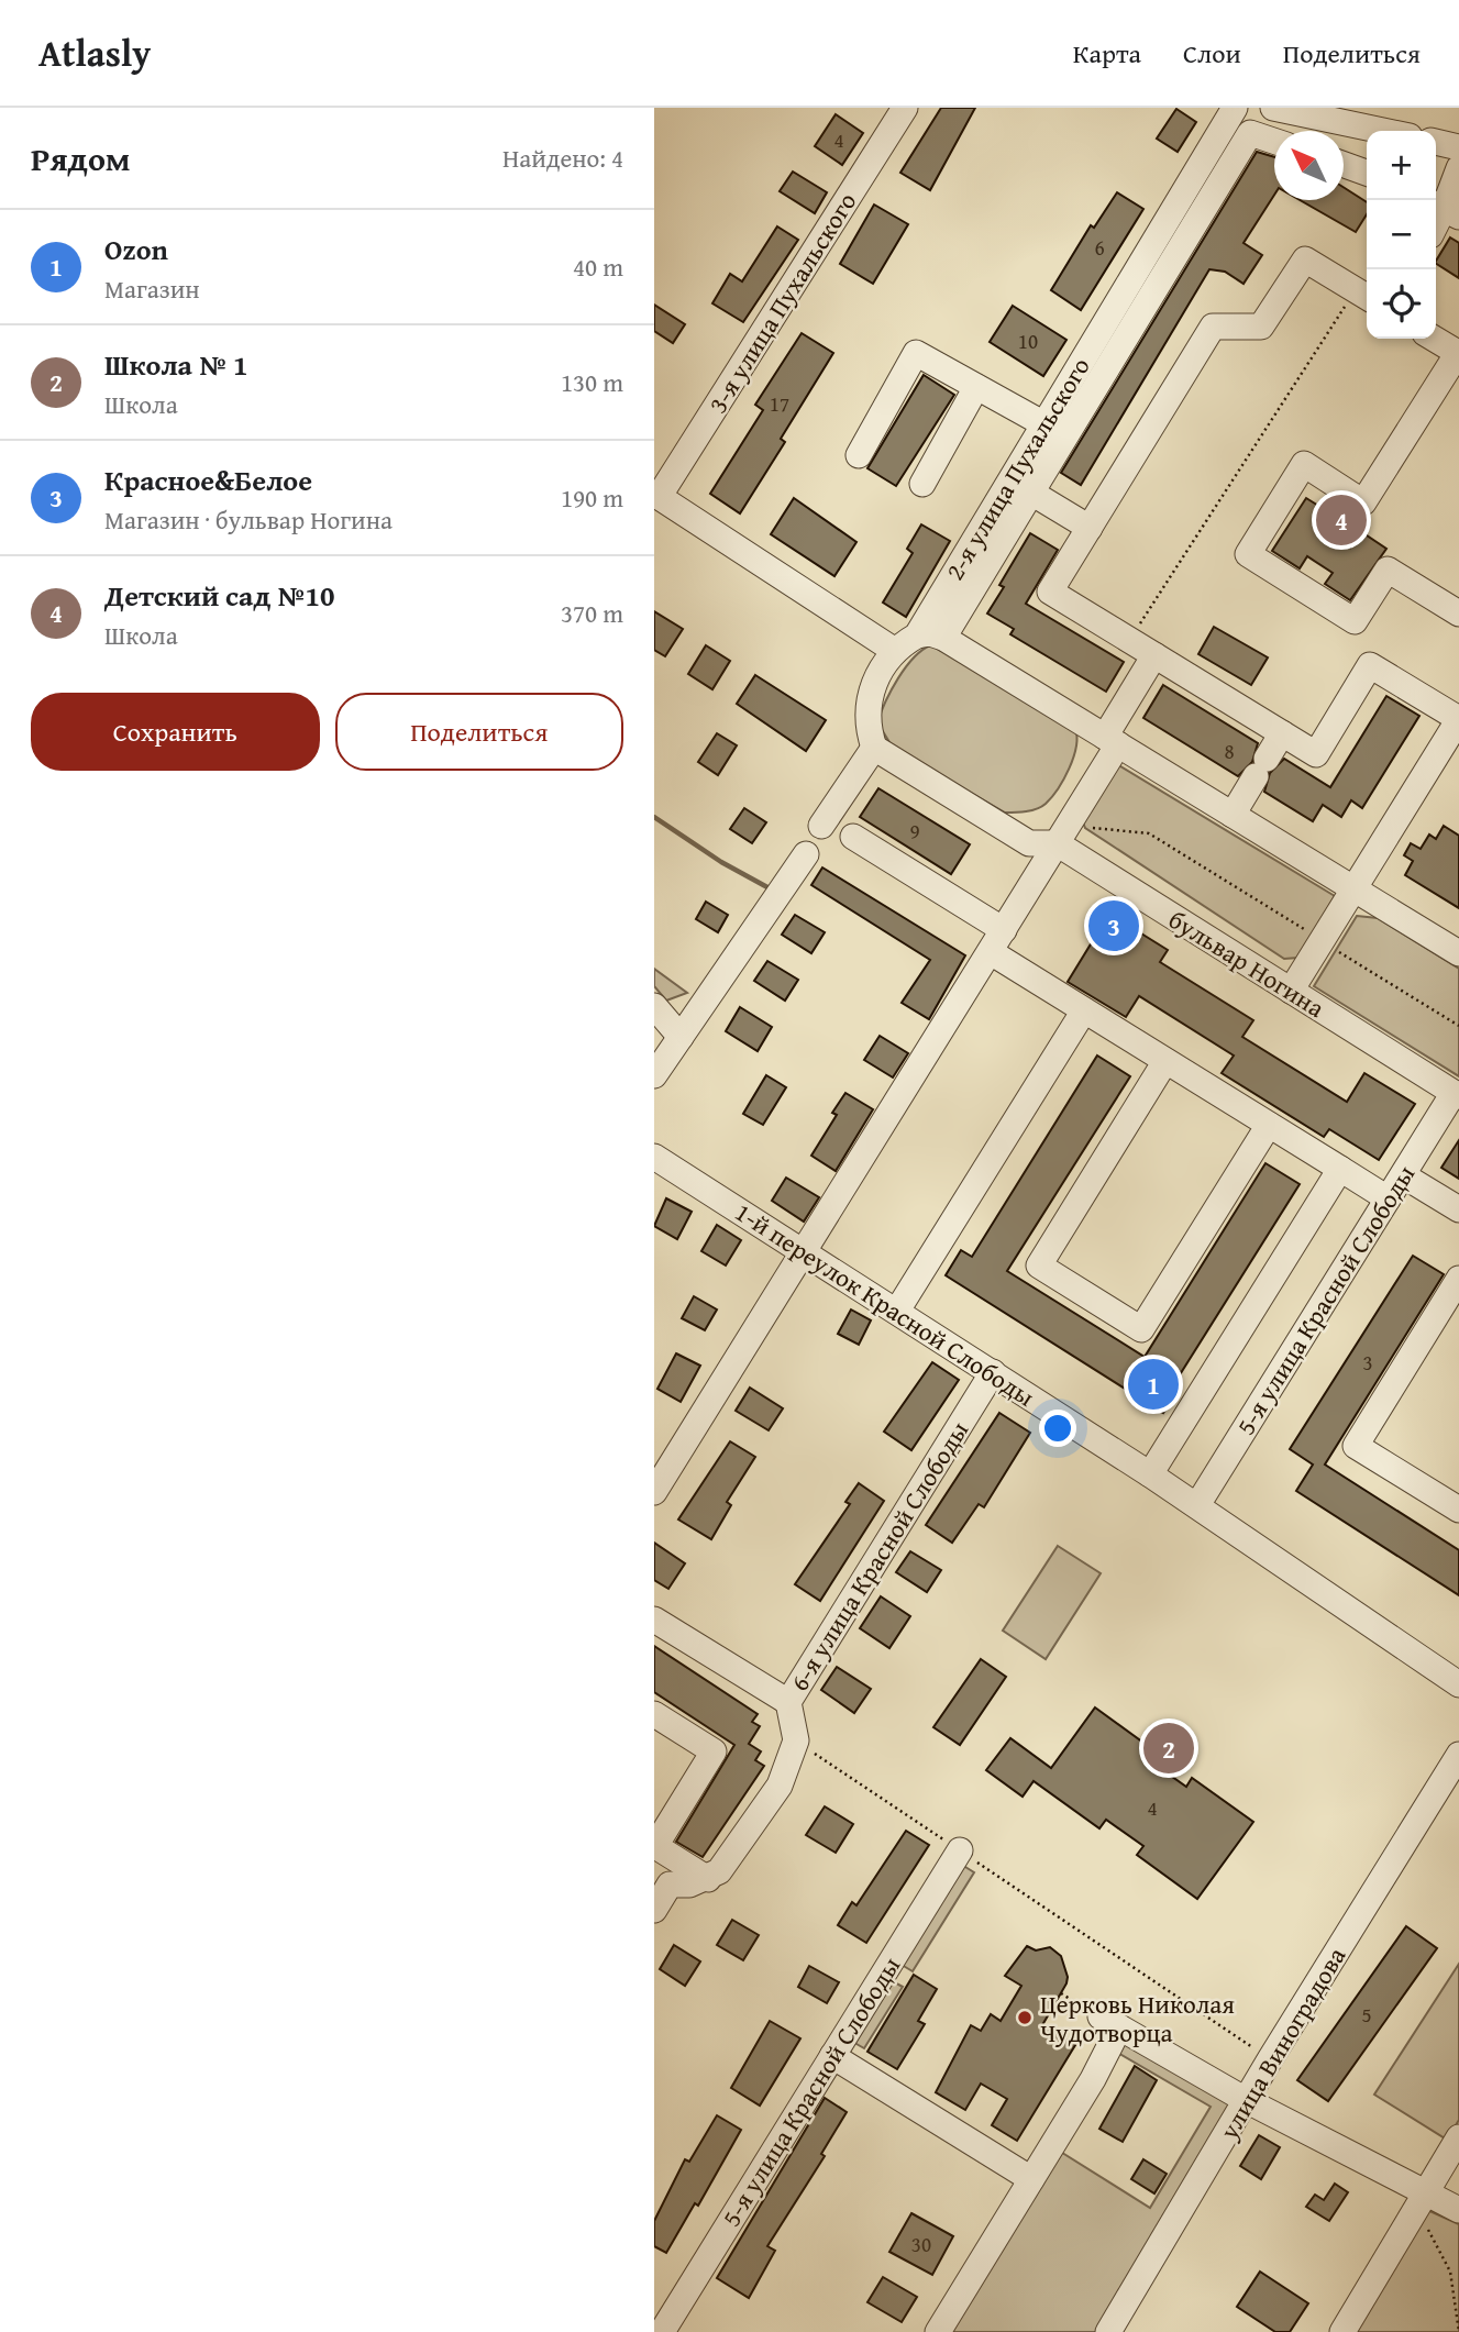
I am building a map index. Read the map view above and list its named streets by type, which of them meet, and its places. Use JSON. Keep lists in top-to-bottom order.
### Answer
{
  "streets": {
    "street": [
      "3-я улица Пухальского",
      "2-я улица Пухальского",
      "бульвар Ногина",
      "5-я улица Красной Слободы",
      "1-й переулок Красной Слободы",
      "6-я улица Красной Слободы",
      "улица Виноградова"
    ]
  },
  "crossings": [
    ["2-я улица Пухальского", "бульвар Ногина"],
    ["бульвар Ногина", "5-я улица Красной Слободы"],
    ["5-я улица Красной Слободы", "1-й переулок Красной Слободы"],
    ["1-й переулок Красной Слободы", "6-я улица Красной Слободы"]
  ],
  "places": ["Церковь Николая Чудотворца"],
  "house_numbers": [
    "4",
    "6",
    "10",
    "17",
    "8",
    "9",
    "3",
    "4",
    "5",
    "30"
  ],
  "north": "top left",
  "page": {
    "header": "Atlasly",
    "nav": ["Карта", "Слои", "Поделиться"],
    "heading": ["Рядом", "Найдено: 4"],
    "map_buttons": ["+", "−"],
    "list": [
      {
        "mark": "1",
        "name": "Ozon",
        "note": "Магазин",
        "value": "40 m"
      },
      {
        "mark": "2",
        "name": "Школа № 1",
        "note": "Школа",
        "value": "130 m"
      },
      {
        "mark": "3",
        "name": "Красное&Белое",
        "note": "Магазин · бульвар Ногина",
        "value": "190 m"
      },
      {
        "mark": "4",
        "name": "Детский сад №10",
        "note": "Школа",
        "value": "370 m"
      }
    ],
    "pins": [
      "4",
      "3",
      "1",
      "2"
    ],
    "buttons": ["Сохранить", "Поделиться"]
  }
}
